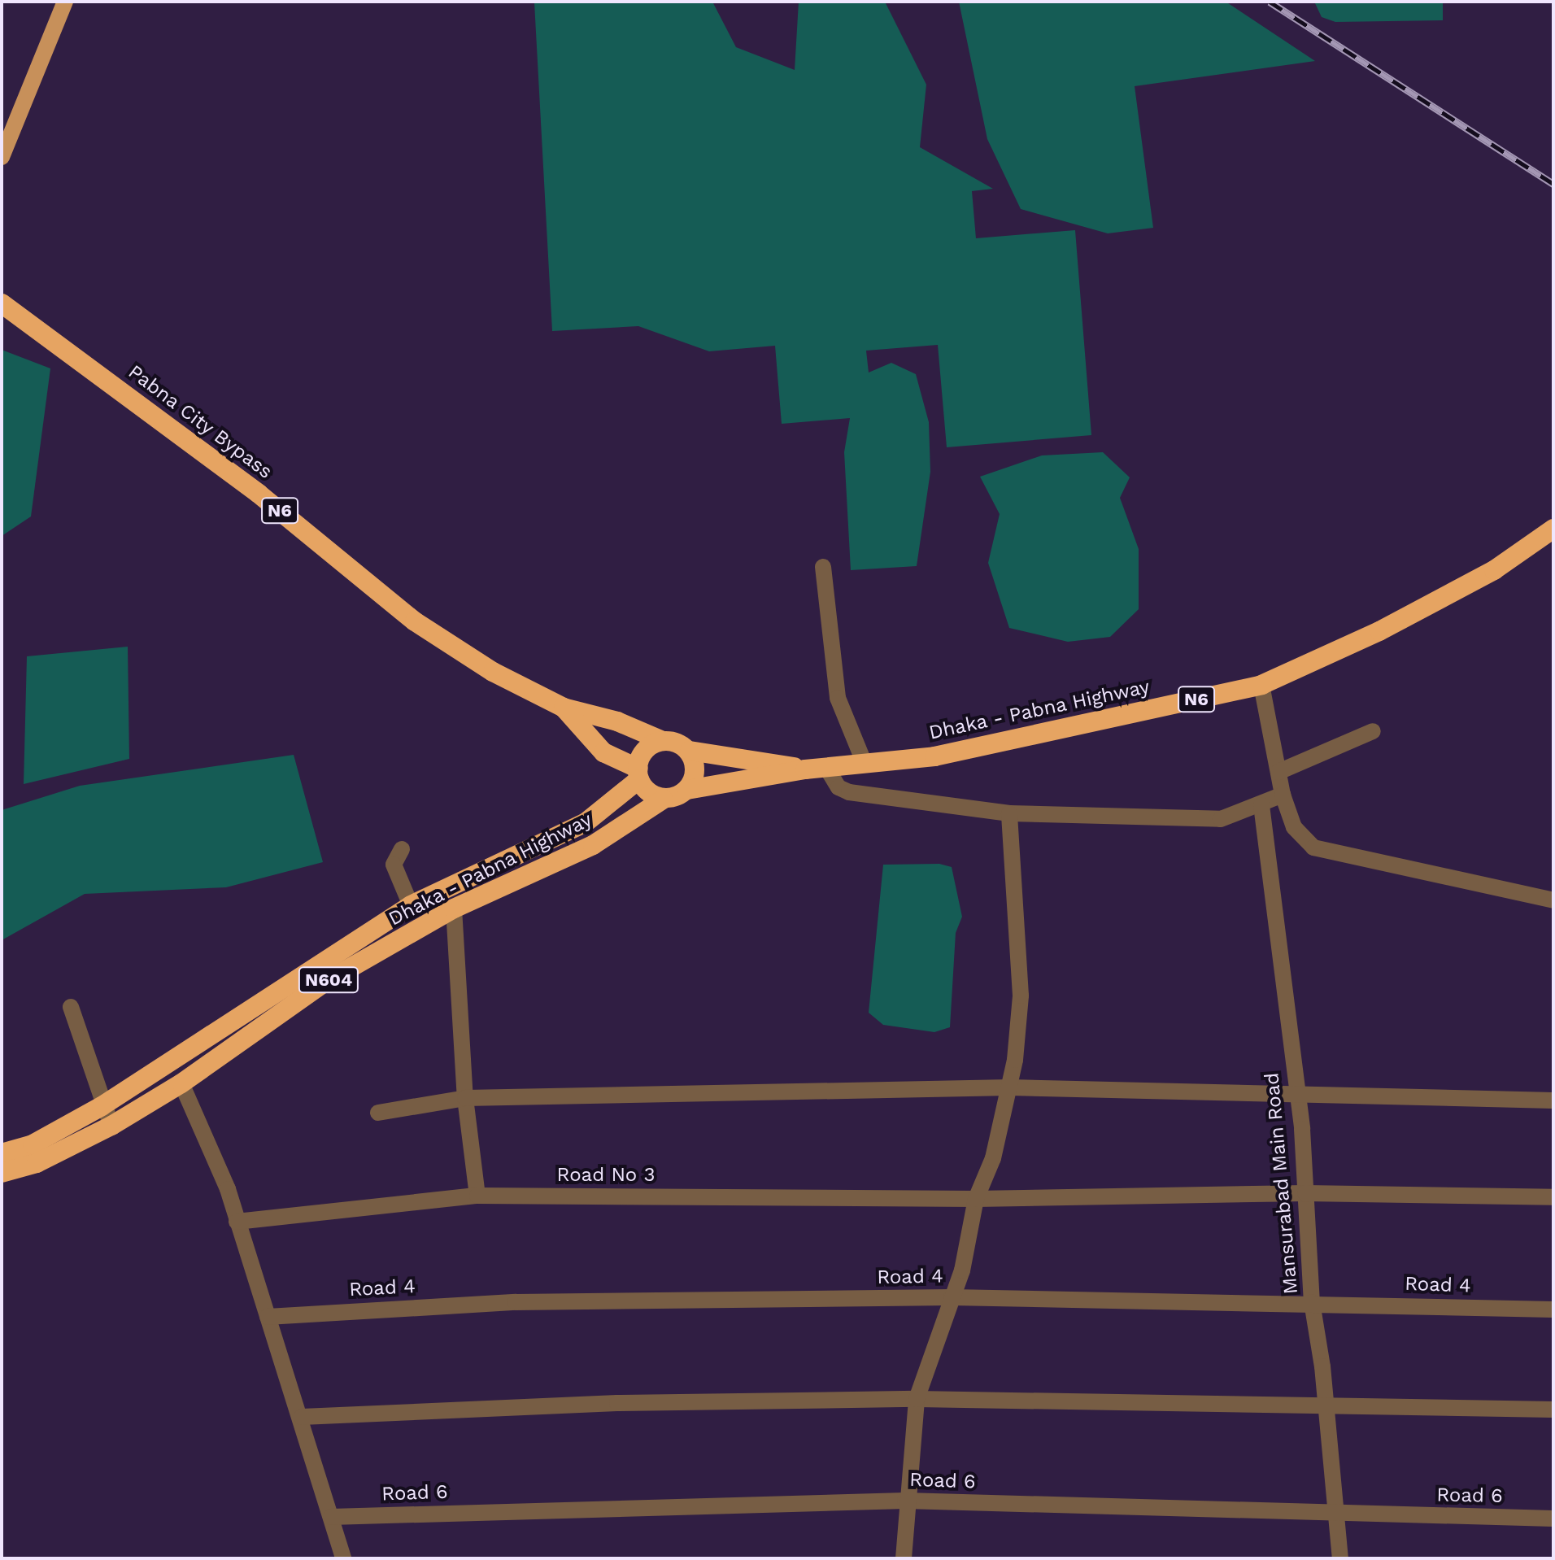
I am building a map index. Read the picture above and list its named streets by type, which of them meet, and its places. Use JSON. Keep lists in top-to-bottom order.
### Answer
{
  "streets": {
    "highway": [
      "Pabna City Bypass",
      "N6",
      "Dhaka - Pabna Highway",
      "N604"
    ],
    "street": [
      "Road No 3",
      "Mansurabad Main Road",
      "Road 4",
      "Road 6"
    ]
  },
  "crossings": [
    ["Pabna City Bypass", "Dhaka - Pabna Highway"],
    ["Pabna City Bypass", "N604"],
    ["Dhaka - Pabna Highway", "N604"],
    ["Road No 3", "Mansurabad Main Road"],
    ["Mansurabad Main Road", "Road 4"],
    ["Mansurabad Main Road", "Road 6"]
  ]
}
